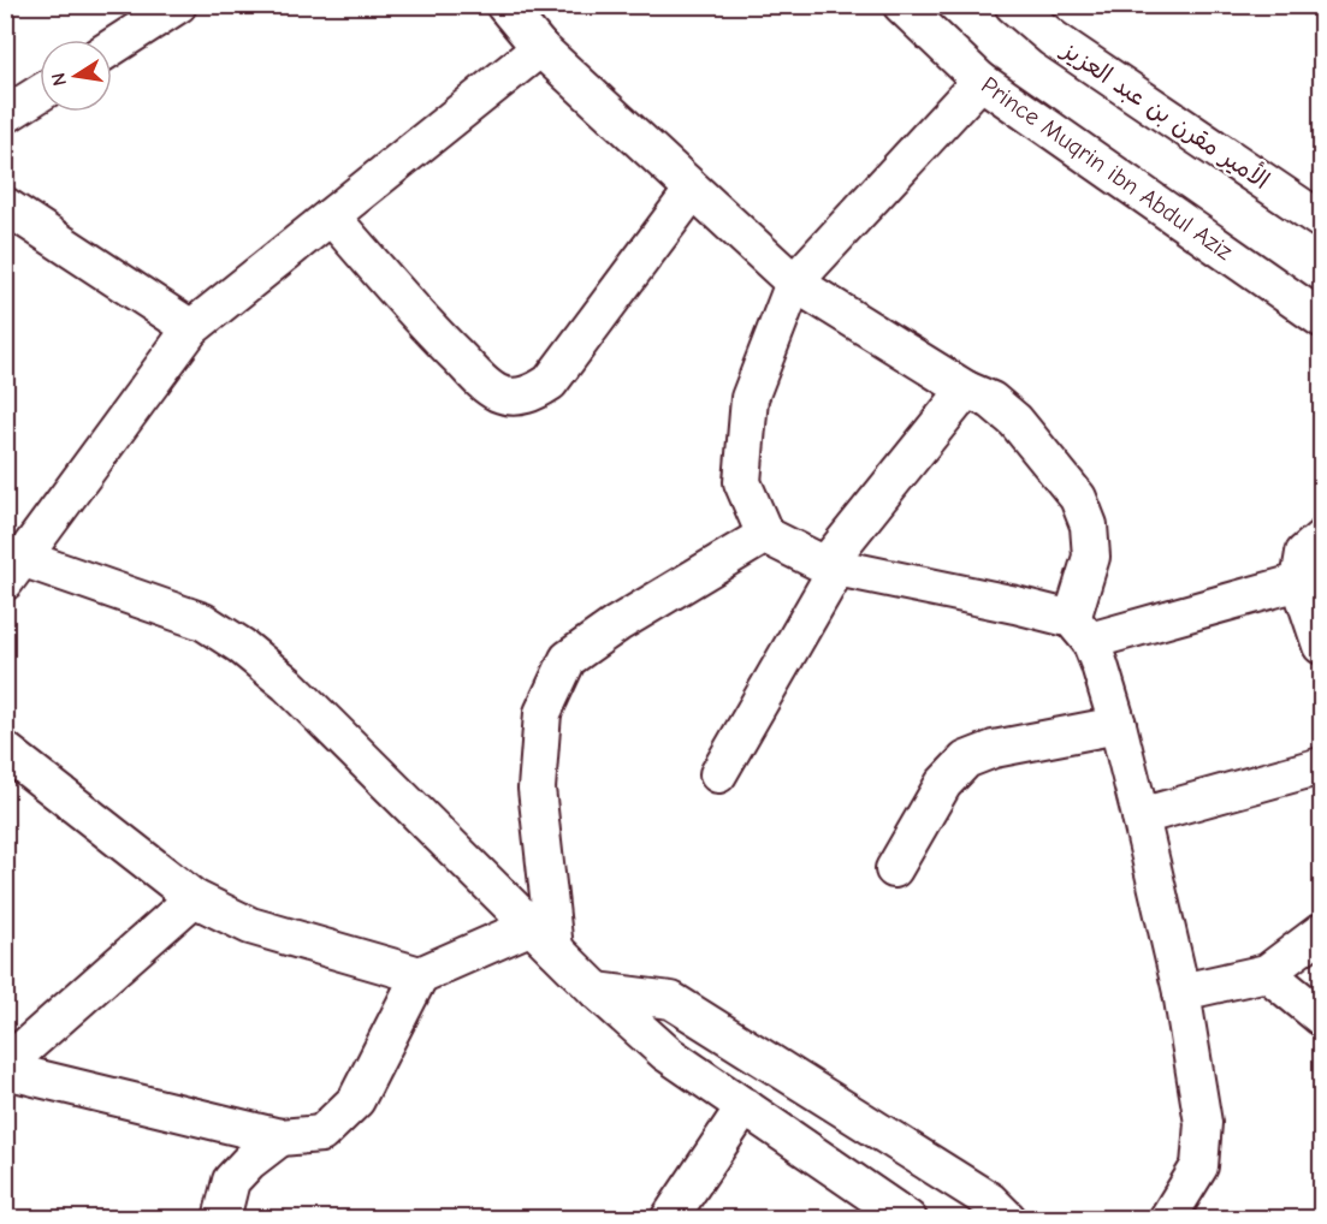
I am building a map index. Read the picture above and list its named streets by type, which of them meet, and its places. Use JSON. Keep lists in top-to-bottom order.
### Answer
{
  "streets": {
    "street": ["الأمير مقرن بن عبد العزيز", "Prince Muqrin ibn Abdul Aziz"]
  },
  "north": "left"
}
